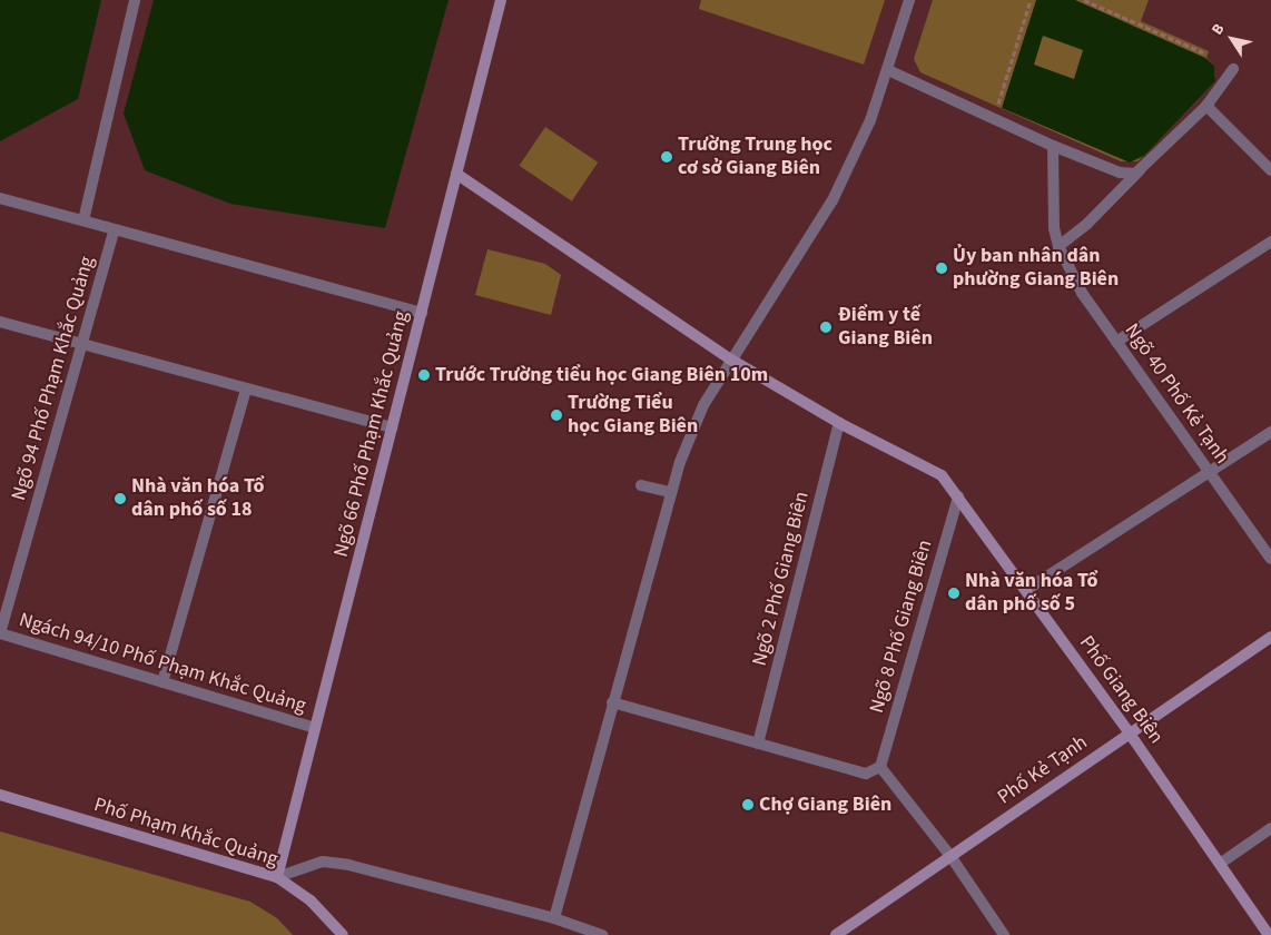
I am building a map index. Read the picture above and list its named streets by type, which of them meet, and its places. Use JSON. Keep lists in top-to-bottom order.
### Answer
{
  "streets": {
    "street": [
      "Ngõ 94 Phố Phạm Khắc Quảng",
      "Ngõ 40 Phố Kẻ Tạnh",
      "Ngõ 66 Phố Phạm Khắc Quảng",
      "Ngõ 2 Phố Giang Biên",
      "Ngõ 8 Phố Giang Biên",
      "Ngách 94/10 Phố Phạm Khắc Quảng",
      "Phố Giang Biên",
      "Phố Kẻ Tạnh",
      "Phố Phạm Khắc Quảng"
    ]
  },
  "crossings": [
    ["Ngõ 94 Phố Phạm Khắc Quảng", "Ngách 94/10 Phố Phạm Khắc Quảng"],
    ["Ngõ 66 Phố Phạm Khắc Quảng", "Ngách 94/10 Phố Phạm Khắc Quảng"],
    ["Ngõ 66 Phố Phạm Khắc Quảng", "Phố Giang Biên"],
    ["Ngõ 66 Phố Phạm Khắc Quảng", "Phố Phạm Khắc Quảng"],
    ["Ngõ 2 Phố Giang Biên", "Phố Giang Biên"],
    ["Ngõ 8 Phố Giang Biên", "Phố Giang Biên"],
    ["Phố Giang Biên", "Phố Kẻ Tạnh"]
  ],
  "places": [
    "Trường Trung học cơ sở Giang Biên",
    "Ủy ban nhân dân phường Giang Biên",
    "Điểm y tế Giang Biên",
    "Trước Trường tiểu học Giang Biên 10m",
    "Trường Tiểu học Giang Biên",
    "Nhà văn hóa Tổ dân phố số 18",
    "Nhà văn hóa Tổ dân phố số 5",
    "Chợ Giang Biên"
  ],
  "north": "top left"
}
